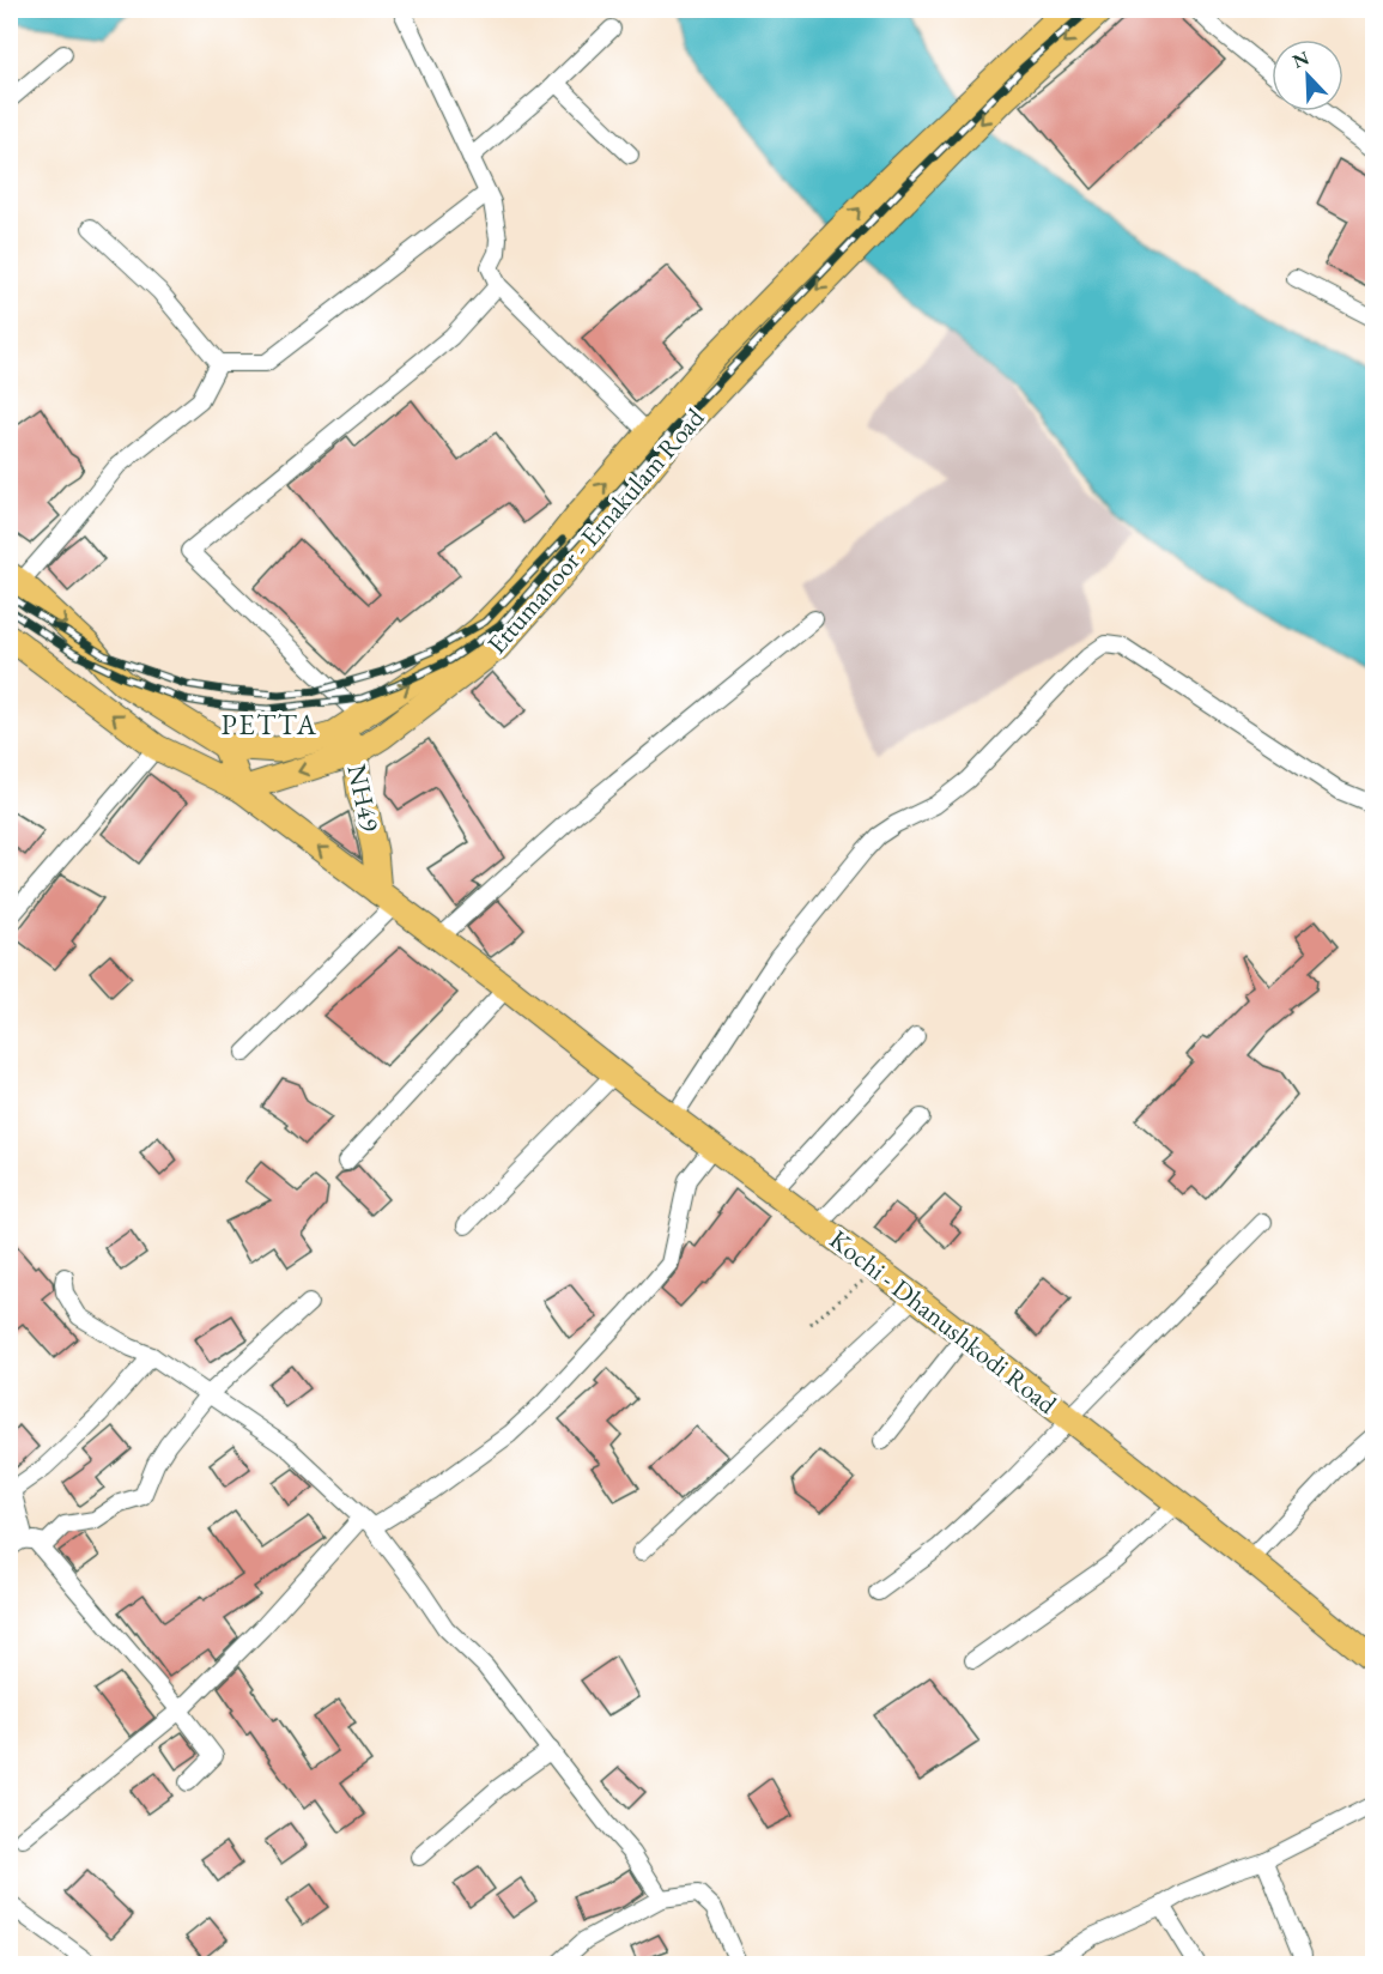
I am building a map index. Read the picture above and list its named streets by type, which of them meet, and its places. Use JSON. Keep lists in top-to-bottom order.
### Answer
{
  "streets": {
    "main road": ["Ettumanoor - Ernakulam Road", "NH49", "Kochi - Dhanushkodi Road"]
  },
  "crossings": [
    ["Ettumanoor - Ernakulam Road", "NH49"],
    ["Ettumanoor - Ernakulam Road", "Kochi - Dhanushkodi Road"],
    ["NH49", "Kochi - Dhanushkodi Road"]
  ],
  "districts": ["PETTA"],
  "north": "top left"
}
